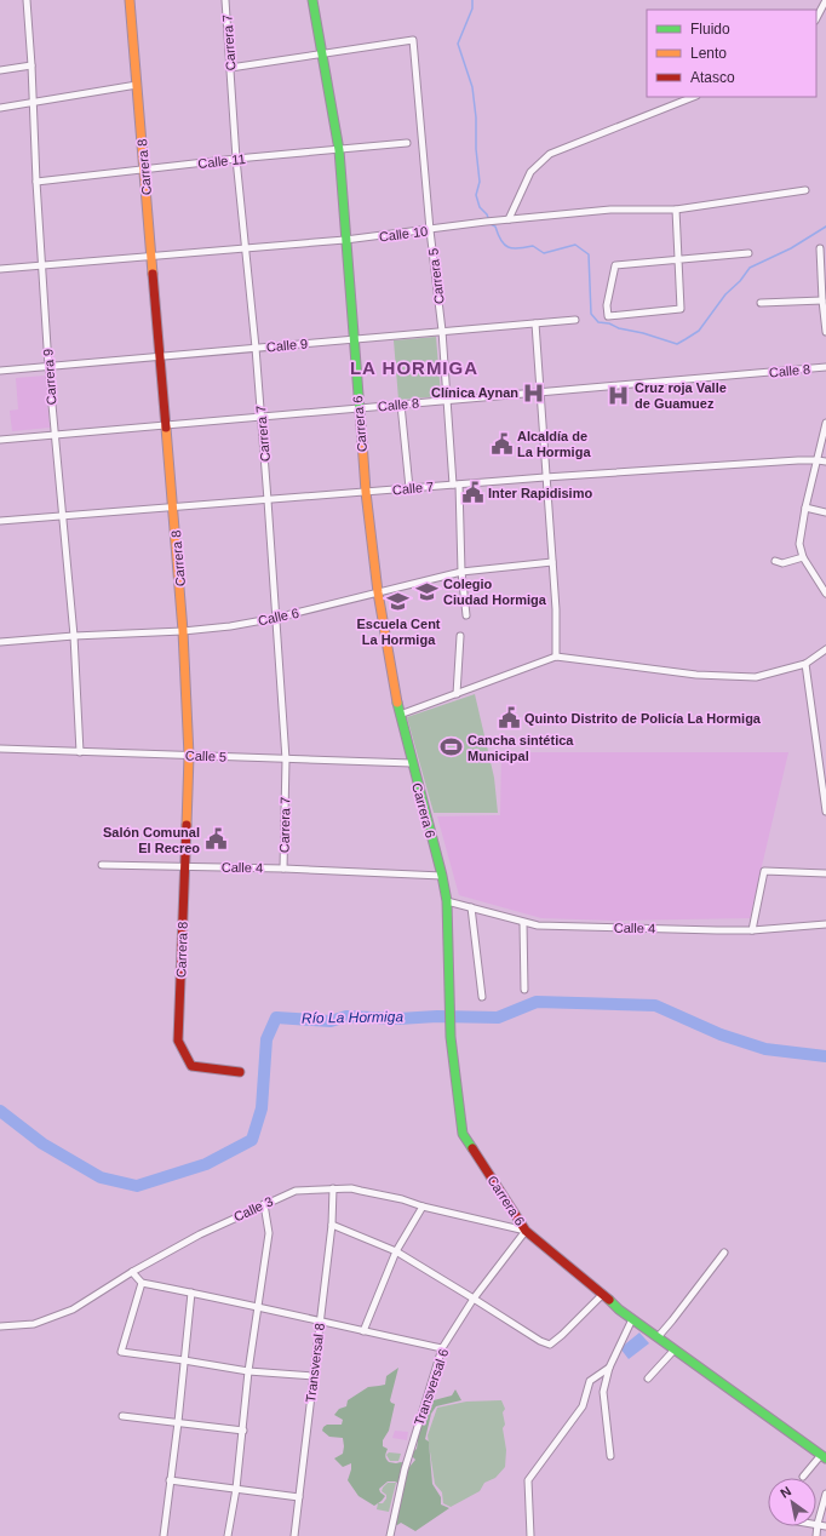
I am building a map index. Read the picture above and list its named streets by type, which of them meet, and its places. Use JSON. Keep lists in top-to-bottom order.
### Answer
{
  "streets": {
    "main road": ["Carrera 8", "Carrera 6"],
    "street": [
      "Carrera 7",
      "Calle 11",
      "Calle 10",
      "Carrera 5",
      "Calle 9",
      "Calle 8",
      "Carrera 9",
      "Calle 7",
      "Calle 6",
      "Calle 5",
      "Calle 4",
      "Calle 3",
      "Transversal 8",
      "Transversal 6"
    ]
  },
  "crossings": [
    ["Carrera 7", "Calle 11"],
    ["Carrera 7", "Calle 10"],
    ["Carrera 7", "Calle 9"],
    ["Carrera 7", "Calle 8"],
    ["Carrera 7", "Calle 7"],
    ["Carrera 7", "Calle 6"],
    ["Carrera 7", "Calle 5"],
    ["Carrera 7", "Calle 4"],
    ["Calle 11", "Carrera 8"],
    ["Calle 11", "Carrera 9"],
    ["Calle 11", "Carrera 6"],
    ["Carrera 8", "Calle 10"],
    ["Carrera 8", "Calle 9"],
    ["Carrera 8", "Calle 8"],
    ["Carrera 8", "Calle 7"],
    ["Carrera 8", "Calle 6"],
    ["Carrera 8", "Calle 5"],
    ["Carrera 8", "Calle 4"],
    ["Calle 10", "Carrera 5"],
    ["Calle 10", "Carrera 9"],
    ["Calle 10", "Carrera 6"],
    ["Carrera 5", "Calle 9"],
    ["Carrera 5", "Calle 8"],
    ["Carrera 5", "Carrera 6"],
    ["Carrera 5", "Calle 7"],
    ["Carrera 5", "Calle 6"],
    ["Calle 9", "Carrera 9"],
    ["Calle 9", "Carrera 6"],
    ["Calle 8", "Carrera 9"],
    ["Calle 8", "Carrera 6"],
    ["Carrera 9", "Calle 7"],
    ["Carrera 9", "Calle 6"],
    ["Carrera 9", "Calle 5"],
    ["Carrera 6", "Calle 7"],
    ["Carrera 6", "Calle 6"],
    ["Carrera 6", "Calle 5"],
    ["Carrera 6", "Calle 4"],
    ["Carrera 6", "Calle 3"],
    ["Carrera 6", "Transversal 6"],
    ["Calle 3", "Transversal 8"],
    ["Calle 3", "Transversal 6"]
  ],
  "districts": ["LA HORMIGA"],
  "water": ["Río La Hormiga"],
  "places": {
    "hospital": ["Clínica Aynan", "Cruz roja Valle de Guamuez"],
    "public building": [
      "Alcaldía de La Hormiga",
      "Inter Rapidisimo",
      "Quinto Distrito de Policía La Hormiga",
      "Salón Comunal El Recreo"
    ],
    "school or university": ["Colegio Ciudad Hormiga", "Escuela Cent La Hormiga"],
    "sports": ["Cancha sintética Municipal"]
  },
  "legend": ["Fluido", "Lento", "Atasco"],
  "north": "top left"
}
